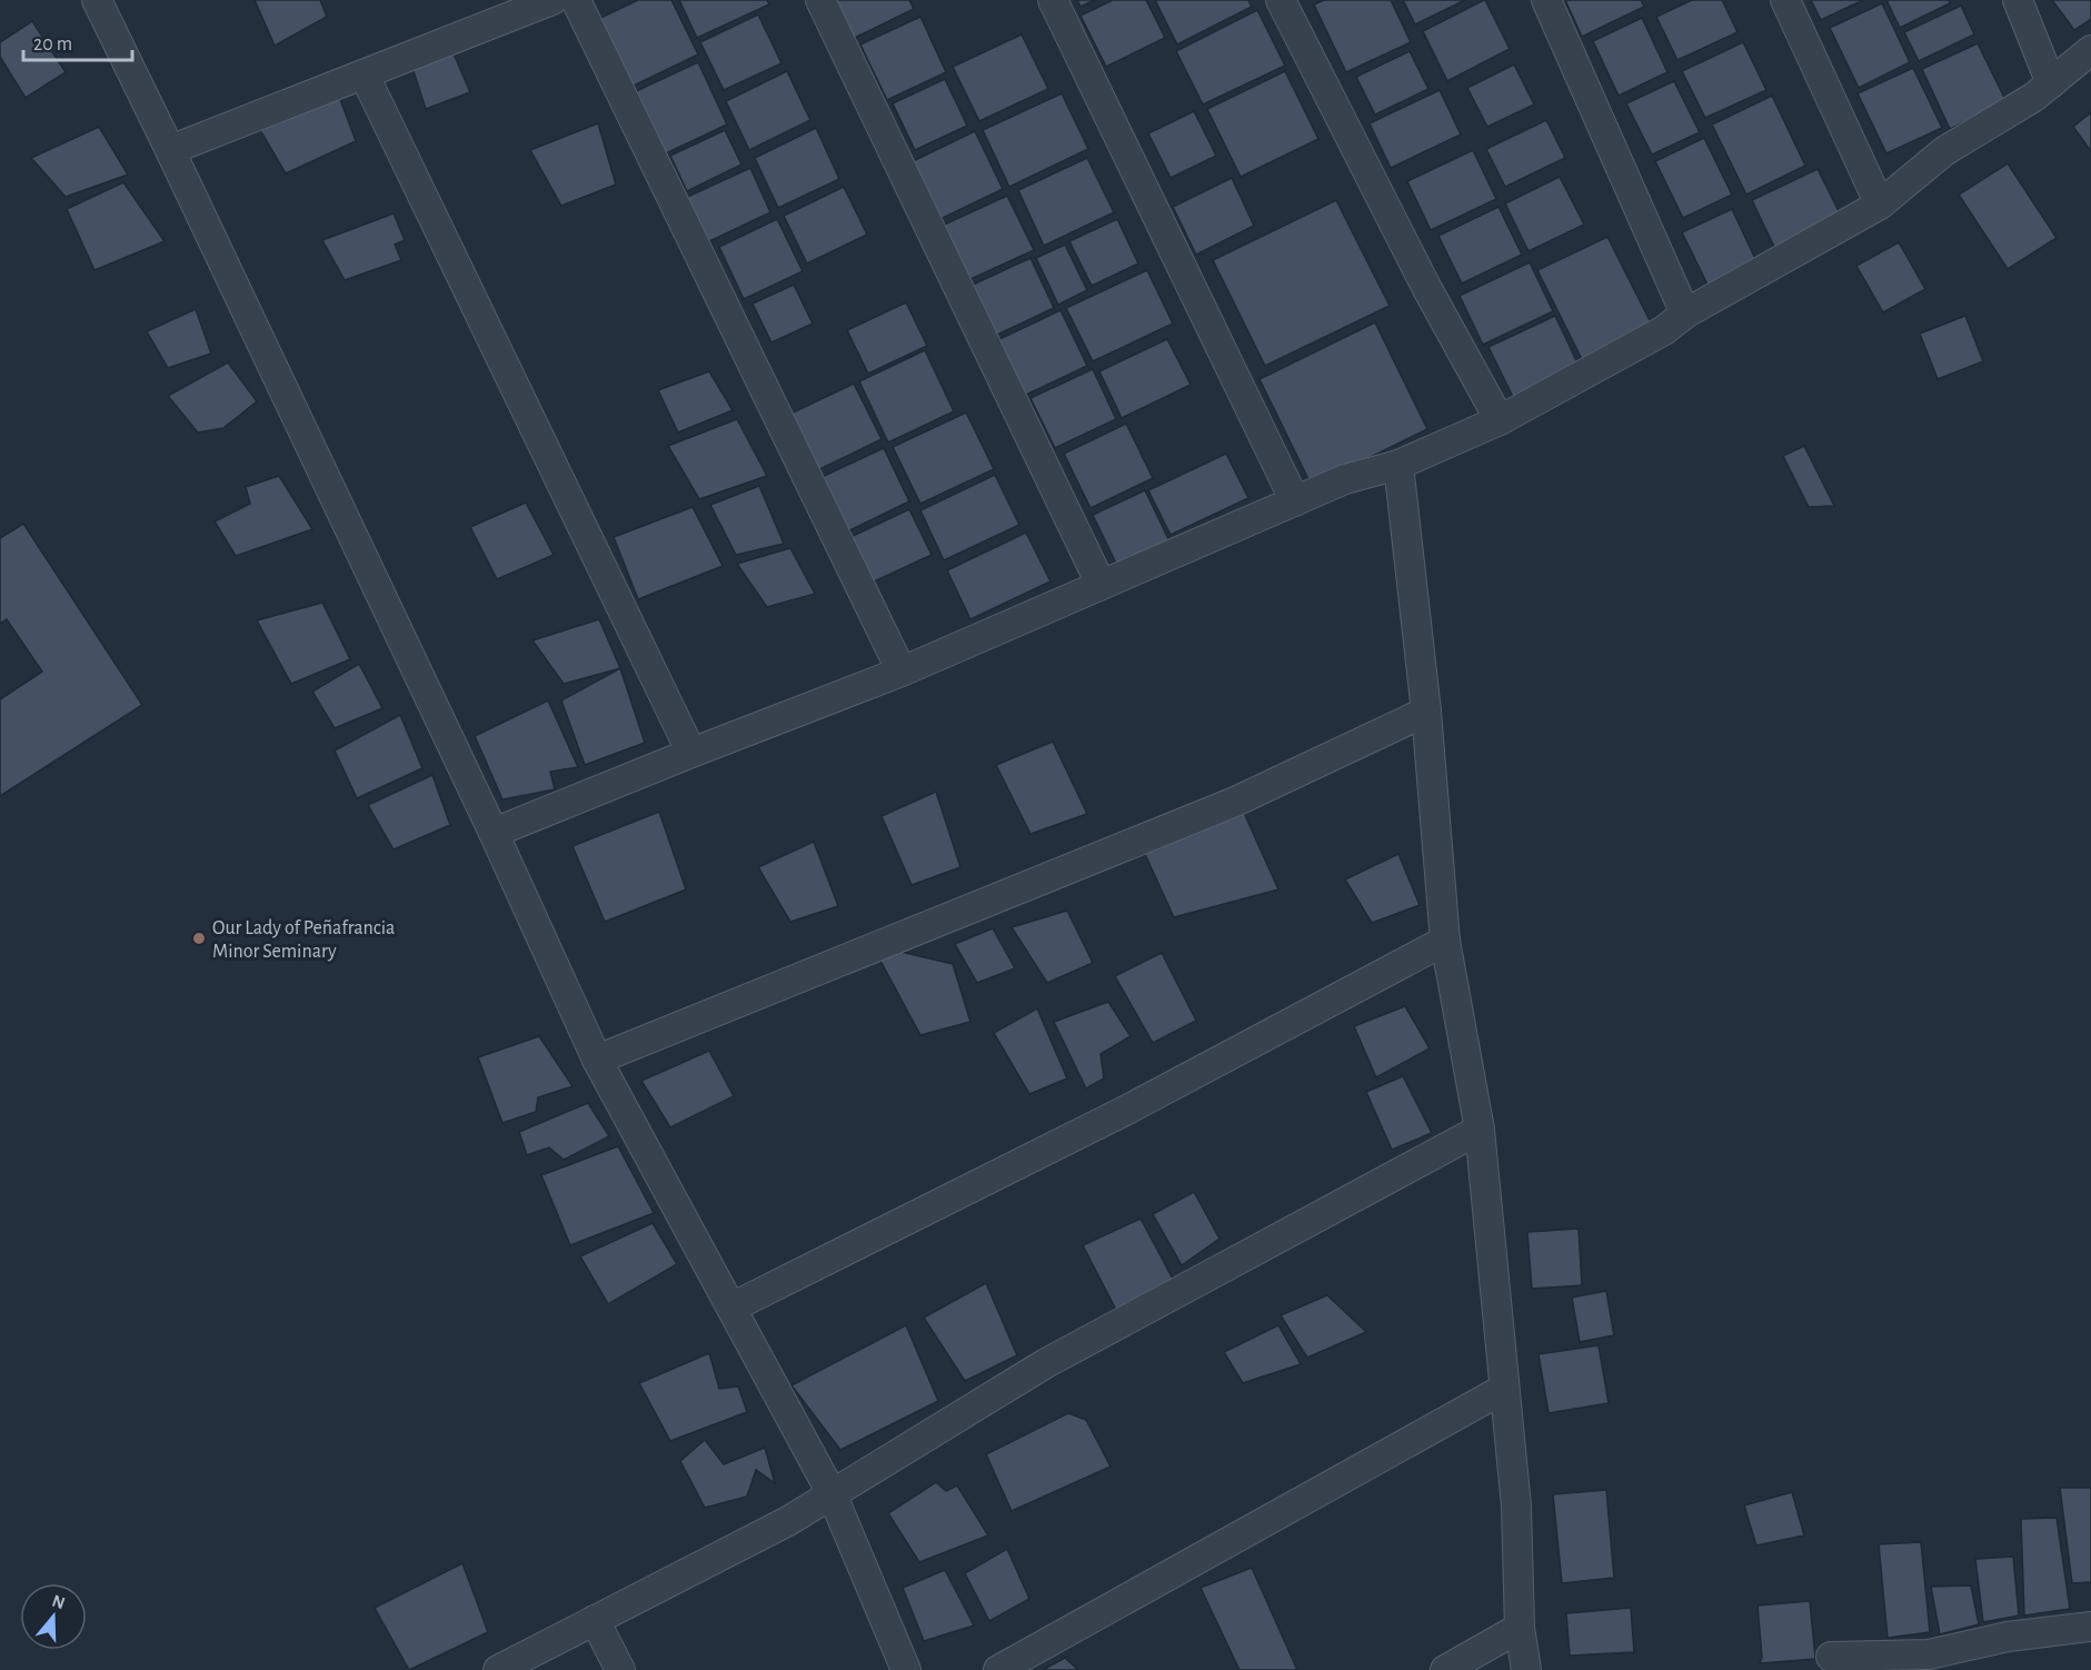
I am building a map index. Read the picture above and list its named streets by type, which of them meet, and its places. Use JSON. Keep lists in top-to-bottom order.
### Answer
{
  "places": ["Our Lady of Peñafrancia Minor Seminary"],
  "scale_bar": "20 m",
  "north": "top"
}
